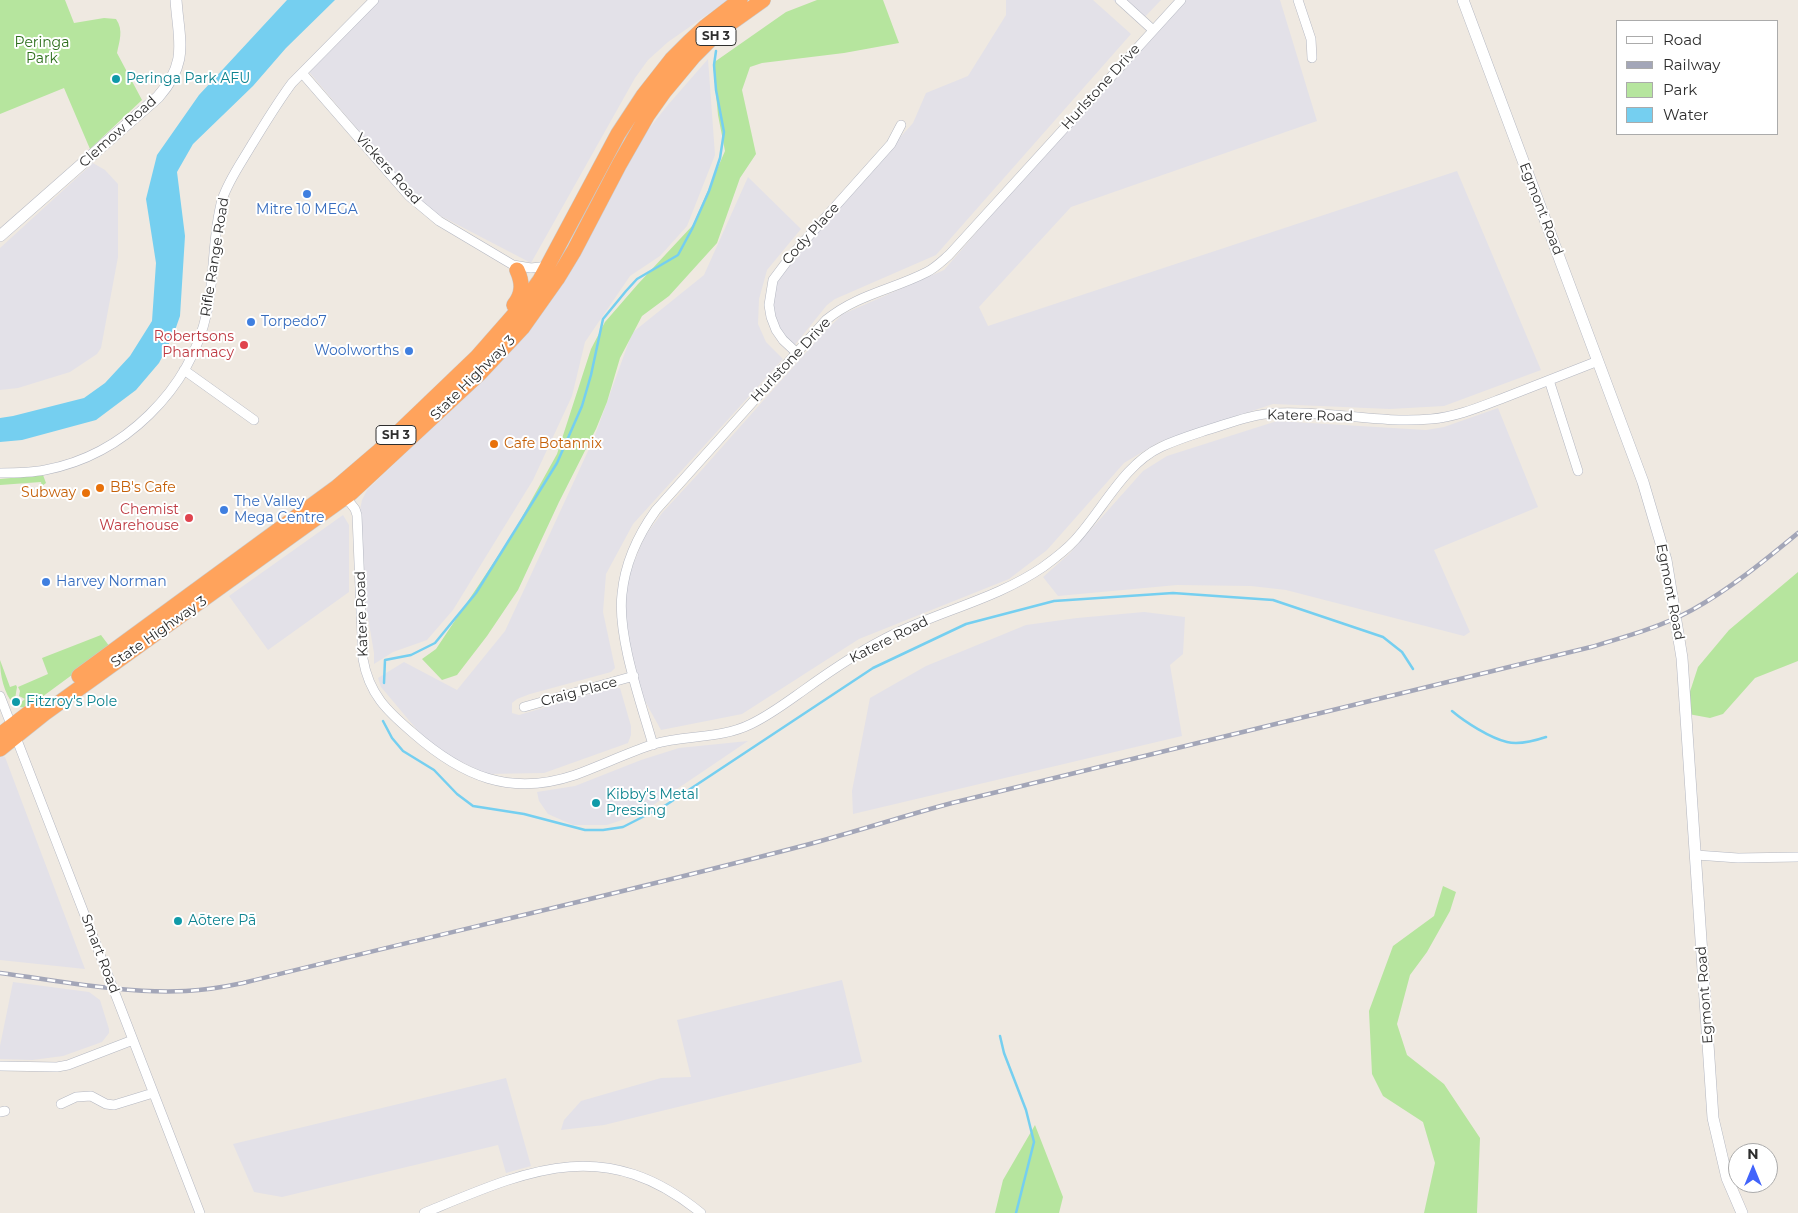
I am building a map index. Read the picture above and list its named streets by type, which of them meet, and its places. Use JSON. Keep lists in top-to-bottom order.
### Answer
{
  "streets": {
    "highway": ["SH 3", "State Highway 3"],
    "main road": ["Clemow Road", "Egmont Road"],
    "street": [
      "Hurlstone Drive",
      "Vickers Road",
      "Cody Place",
      "Rifle Range Road",
      "Katere Road",
      "Craig Place",
      "Smart Road"
    ]
  },
  "crossings": [
    ["Hurlstone Drive", "Cody Place"],
    ["Hurlstone Drive", "Katere Road"],
    ["Hurlstone Drive", "Craig Place"],
    ["Vickers Road", "Rifle Range Road"],
    ["Vickers Road", "State Highway 3"],
    ["Egmont Road", "Katere Road"],
    ["State Highway 3", "Katere Road"],
    ["State Highway 3", "Smart Road"]
  ],
  "parks": ["Peringa Park"],
  "places": [
    "Peringa Park AFU",
    "Mitre 10 MEGA",
    "Torpedo7",
    "Robertsons Pharmacy",
    "Woolworths",
    "Cafe Botannix",
    "BB's Cafe",
    "Subway",
    "The Valley Mega Centre",
    "Chemist Warehouse",
    "Harvey Norman",
    "Fitzroy's Pole",
    "Kibby's Metal Pressing",
    "Aōtere Pā"
  ],
  "legend": [
    "Road",
    "Railway",
    "Park",
    "Water"
  ],
  "north": "top"
}
